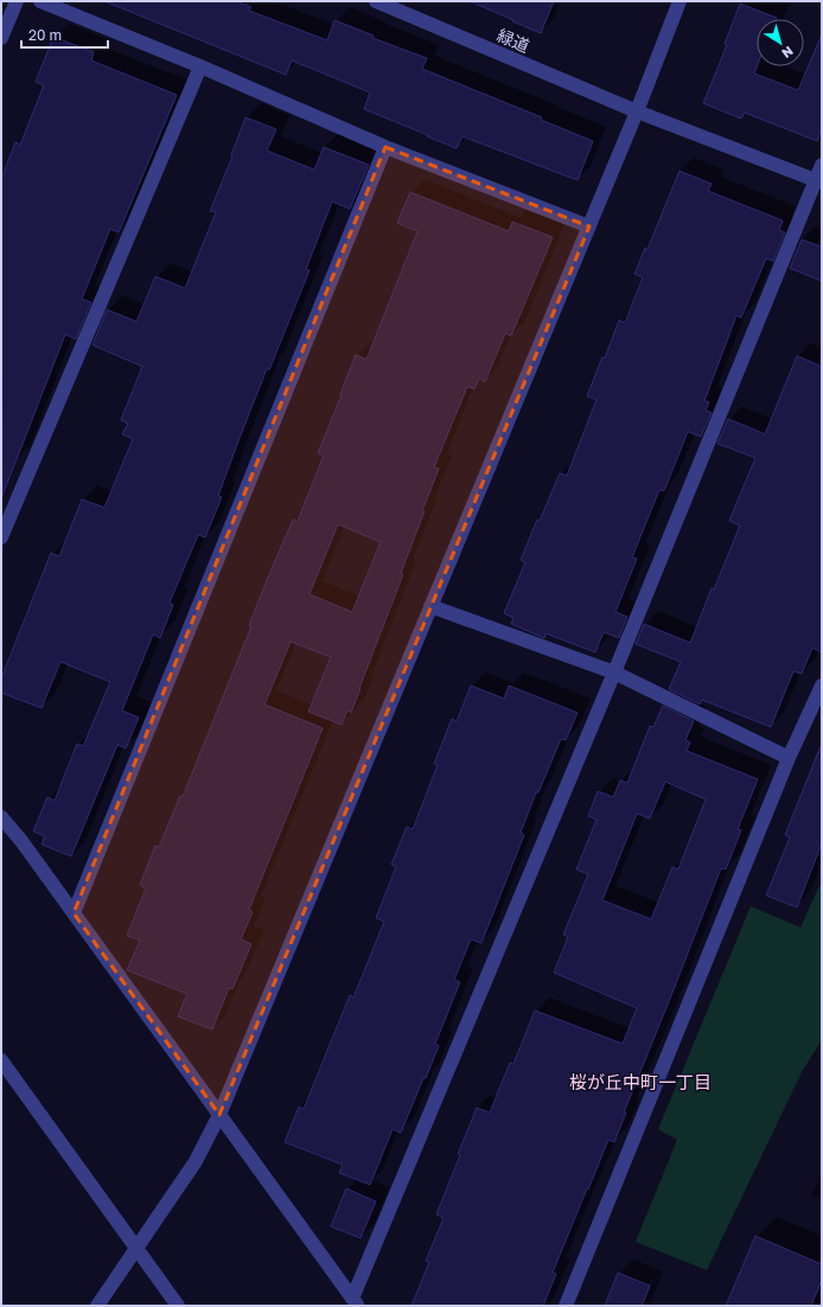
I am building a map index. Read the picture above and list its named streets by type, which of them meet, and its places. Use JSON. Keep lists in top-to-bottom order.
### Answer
{
  "streets": {
    "street": ["緑道"]
  },
  "districts": ["桜が丘中町一丁目"],
  "scale_bar": "20 m",
  "north": "bottom right"
}
